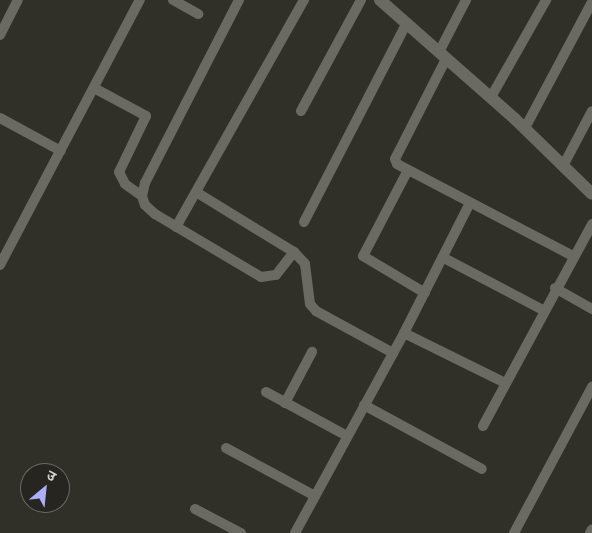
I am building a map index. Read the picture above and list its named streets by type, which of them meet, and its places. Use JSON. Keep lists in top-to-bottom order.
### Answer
{
  "north": "top right"
}
